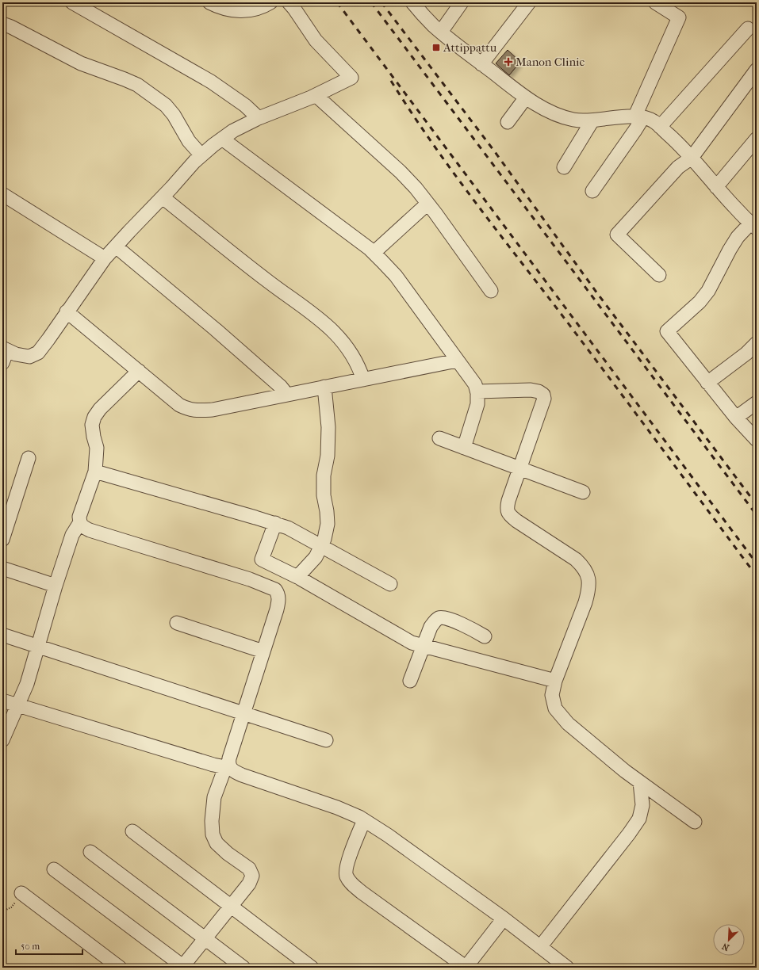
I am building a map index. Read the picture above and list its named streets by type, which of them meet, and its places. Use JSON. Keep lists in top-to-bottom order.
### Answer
{
  "places": {
    "transit": ["Attippattu"],
    "health": ["Manon Clinic"]
  },
  "scale_bar": "50 m",
  "north": "bottom left"
}
